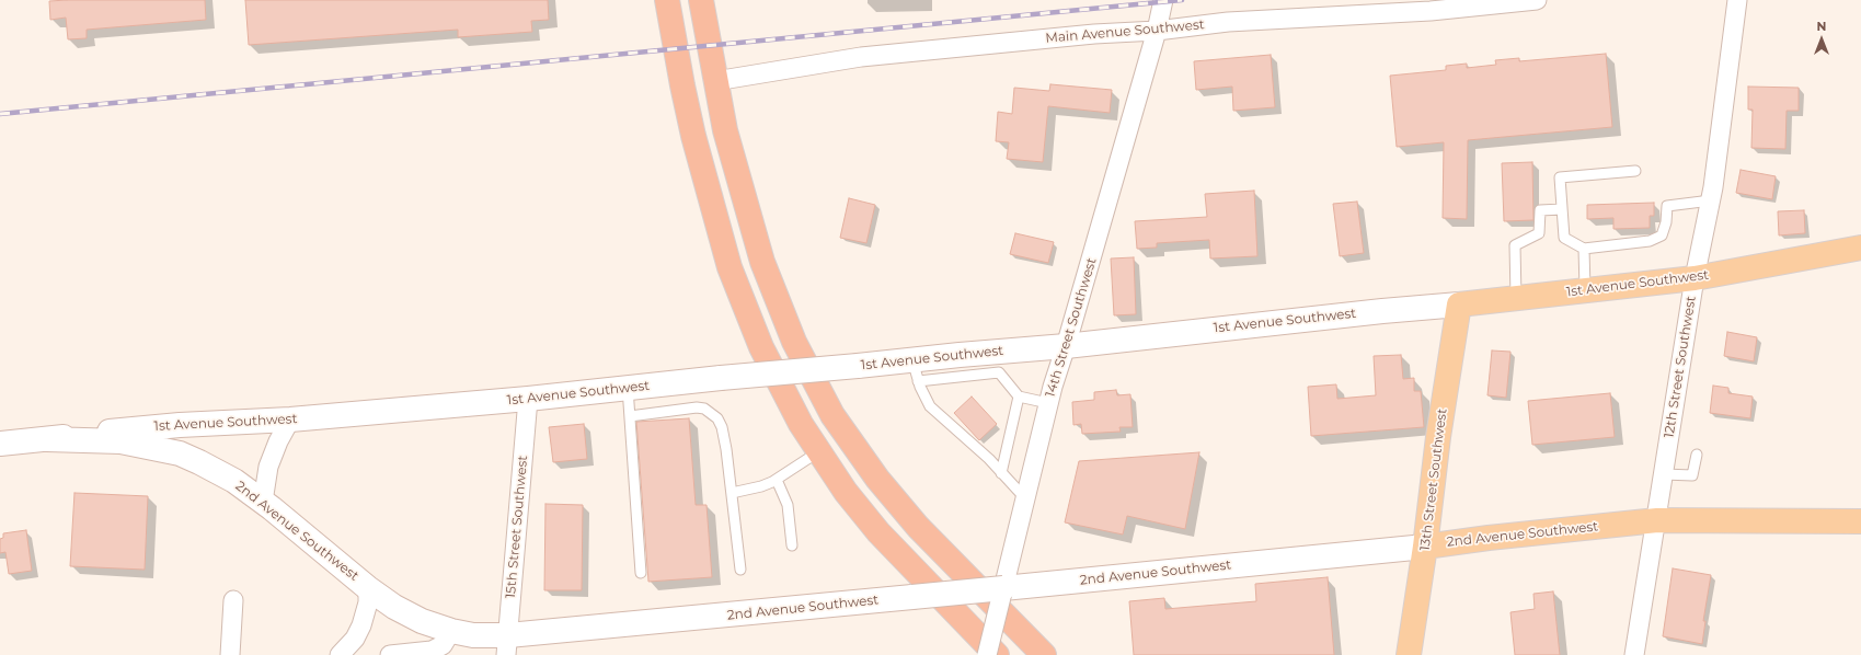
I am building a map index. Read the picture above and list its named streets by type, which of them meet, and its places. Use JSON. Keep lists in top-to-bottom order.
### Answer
{
  "streets": {
    "main road": ["1st Avenue Southwest", "13th Street Southwest", "2nd Avenue Southwest"],
    "street": [
      "Main Avenue Southwest",
      "14th Street Southwest",
      "12th Street Southwest",
      "15th Street Southwest"
    ]
  },
  "crossings": [
    ["Main Avenue Southwest", "14th Street Southwest"],
    ["1st Avenue Southwest", "14th Street Southwest"],
    ["1st Avenue Southwest", "12th Street Southwest"],
    ["1st Avenue Southwest", "13th Street Southwest"],
    ["1st Avenue Southwest", "15th Street Southwest"],
    ["1st Avenue Southwest", "2nd Avenue Southwest"],
    ["14th Street Southwest", "2nd Avenue Southwest"],
    ["12th Street Southwest", "2nd Avenue Southwest"],
    ["13th Street Southwest", "2nd Avenue Southwest"],
    ["15th Street Southwest", "2nd Avenue Southwest"]
  ],
  "north": "top"
}
